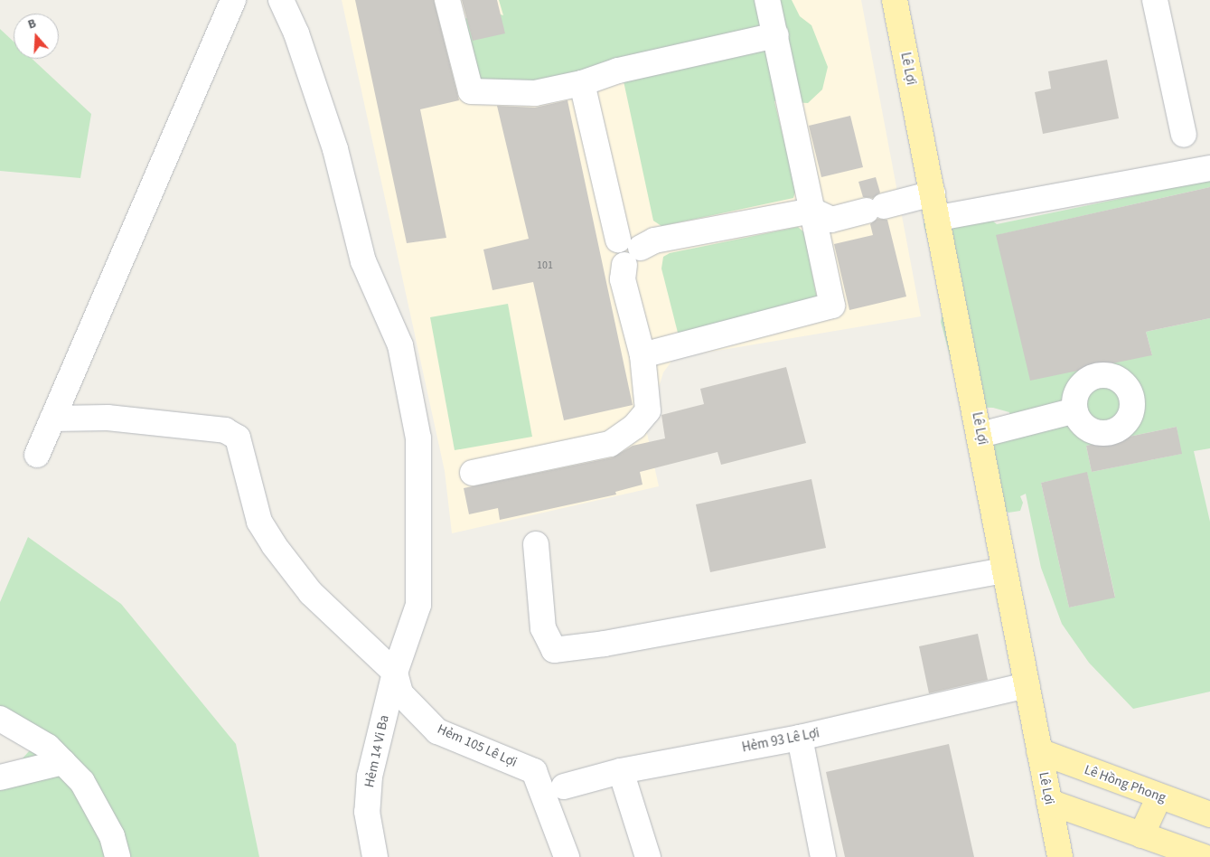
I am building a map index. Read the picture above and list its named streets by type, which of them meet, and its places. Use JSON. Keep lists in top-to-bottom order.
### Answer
{
  "streets": {
    "main road": ["Lê Lợi", "Lê Hồng Phong"],
    "street": ["Hẻm 93 Lê Lợi", "Hẻm 105 Lê Lợi", "Hẻm 14 Vi Ba"]
  },
  "crossings": [
    ["Lê Lợi", "Hẻm 93 Lê Lợi"],
    ["Lê Lợi", "Lê Hồng Phong"],
    ["Hẻm 105 Lê Lợi", "Hẻm 14 Vi Ba"]
  ],
  "house_numbers": ["101"],
  "north": "top"
}
